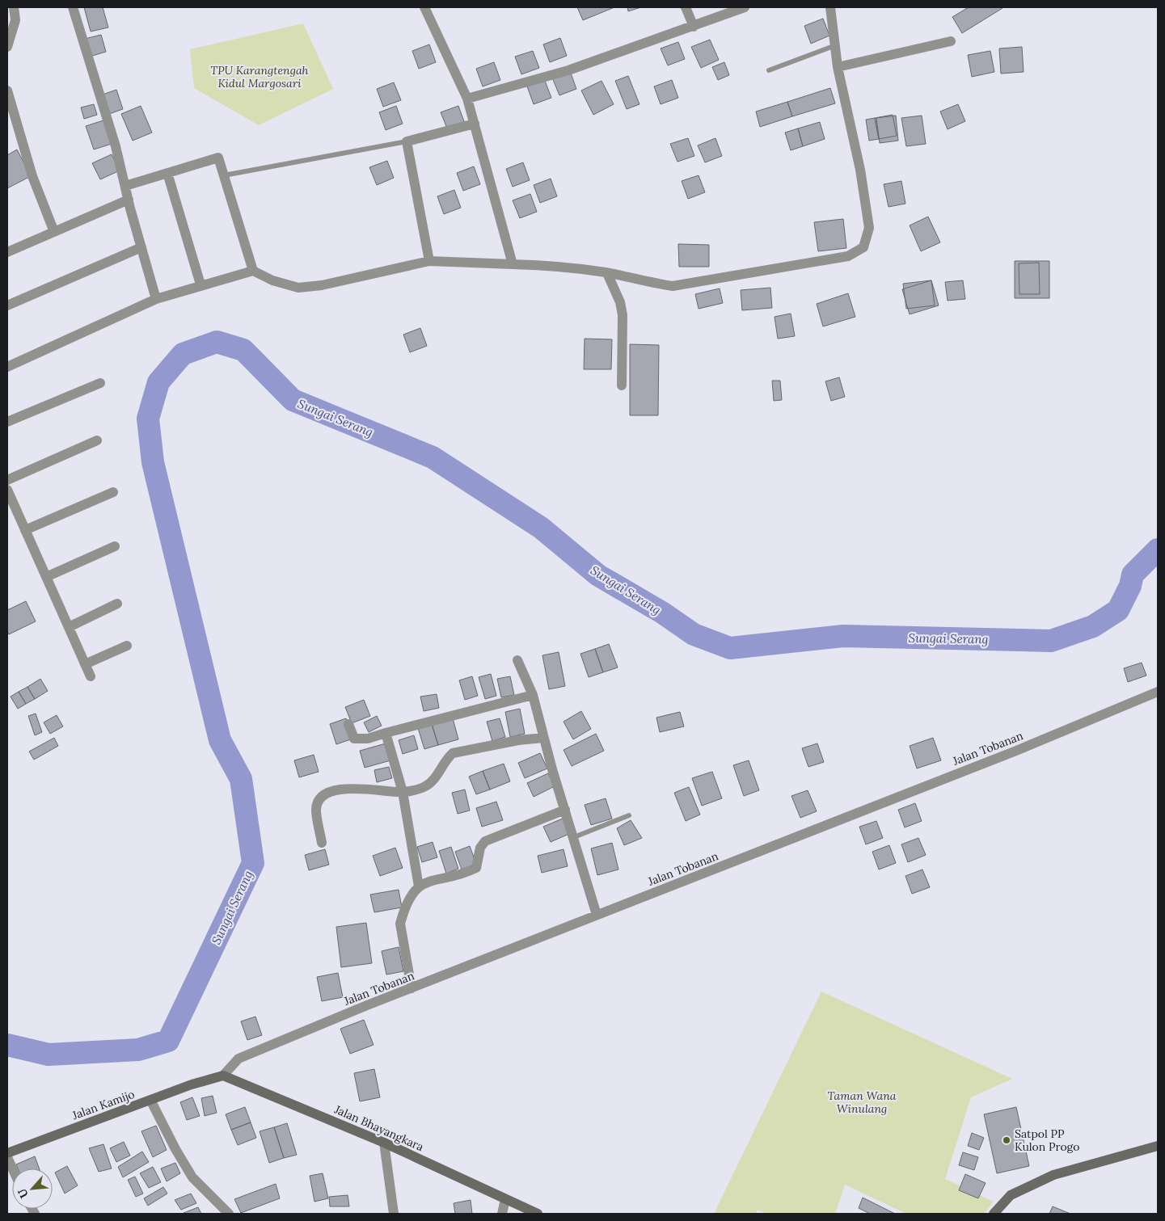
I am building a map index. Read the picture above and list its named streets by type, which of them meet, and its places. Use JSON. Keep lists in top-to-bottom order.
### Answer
{
  "streets": {
    "main road": ["Jalan Kamijo", "Jalan Bhayangkara"],
    "street": ["Jalan Tobanan"]
  },
  "crossings": [
    ["Jalan Tobanan", "Jalan Kamijo"],
    ["Jalan Tobanan", "Jalan Bhayangkara"],
    ["Jalan Kamijo", "Jalan Bhayangkara"]
  ],
  "water": ["Sungai Serang"],
  "parks": ["TPU Karangtengah Kidul Margosari", "Taman Wana Winulang"],
  "places": ["Satpol PP Kulon Progo"],
  "north": "bottom left"
}
